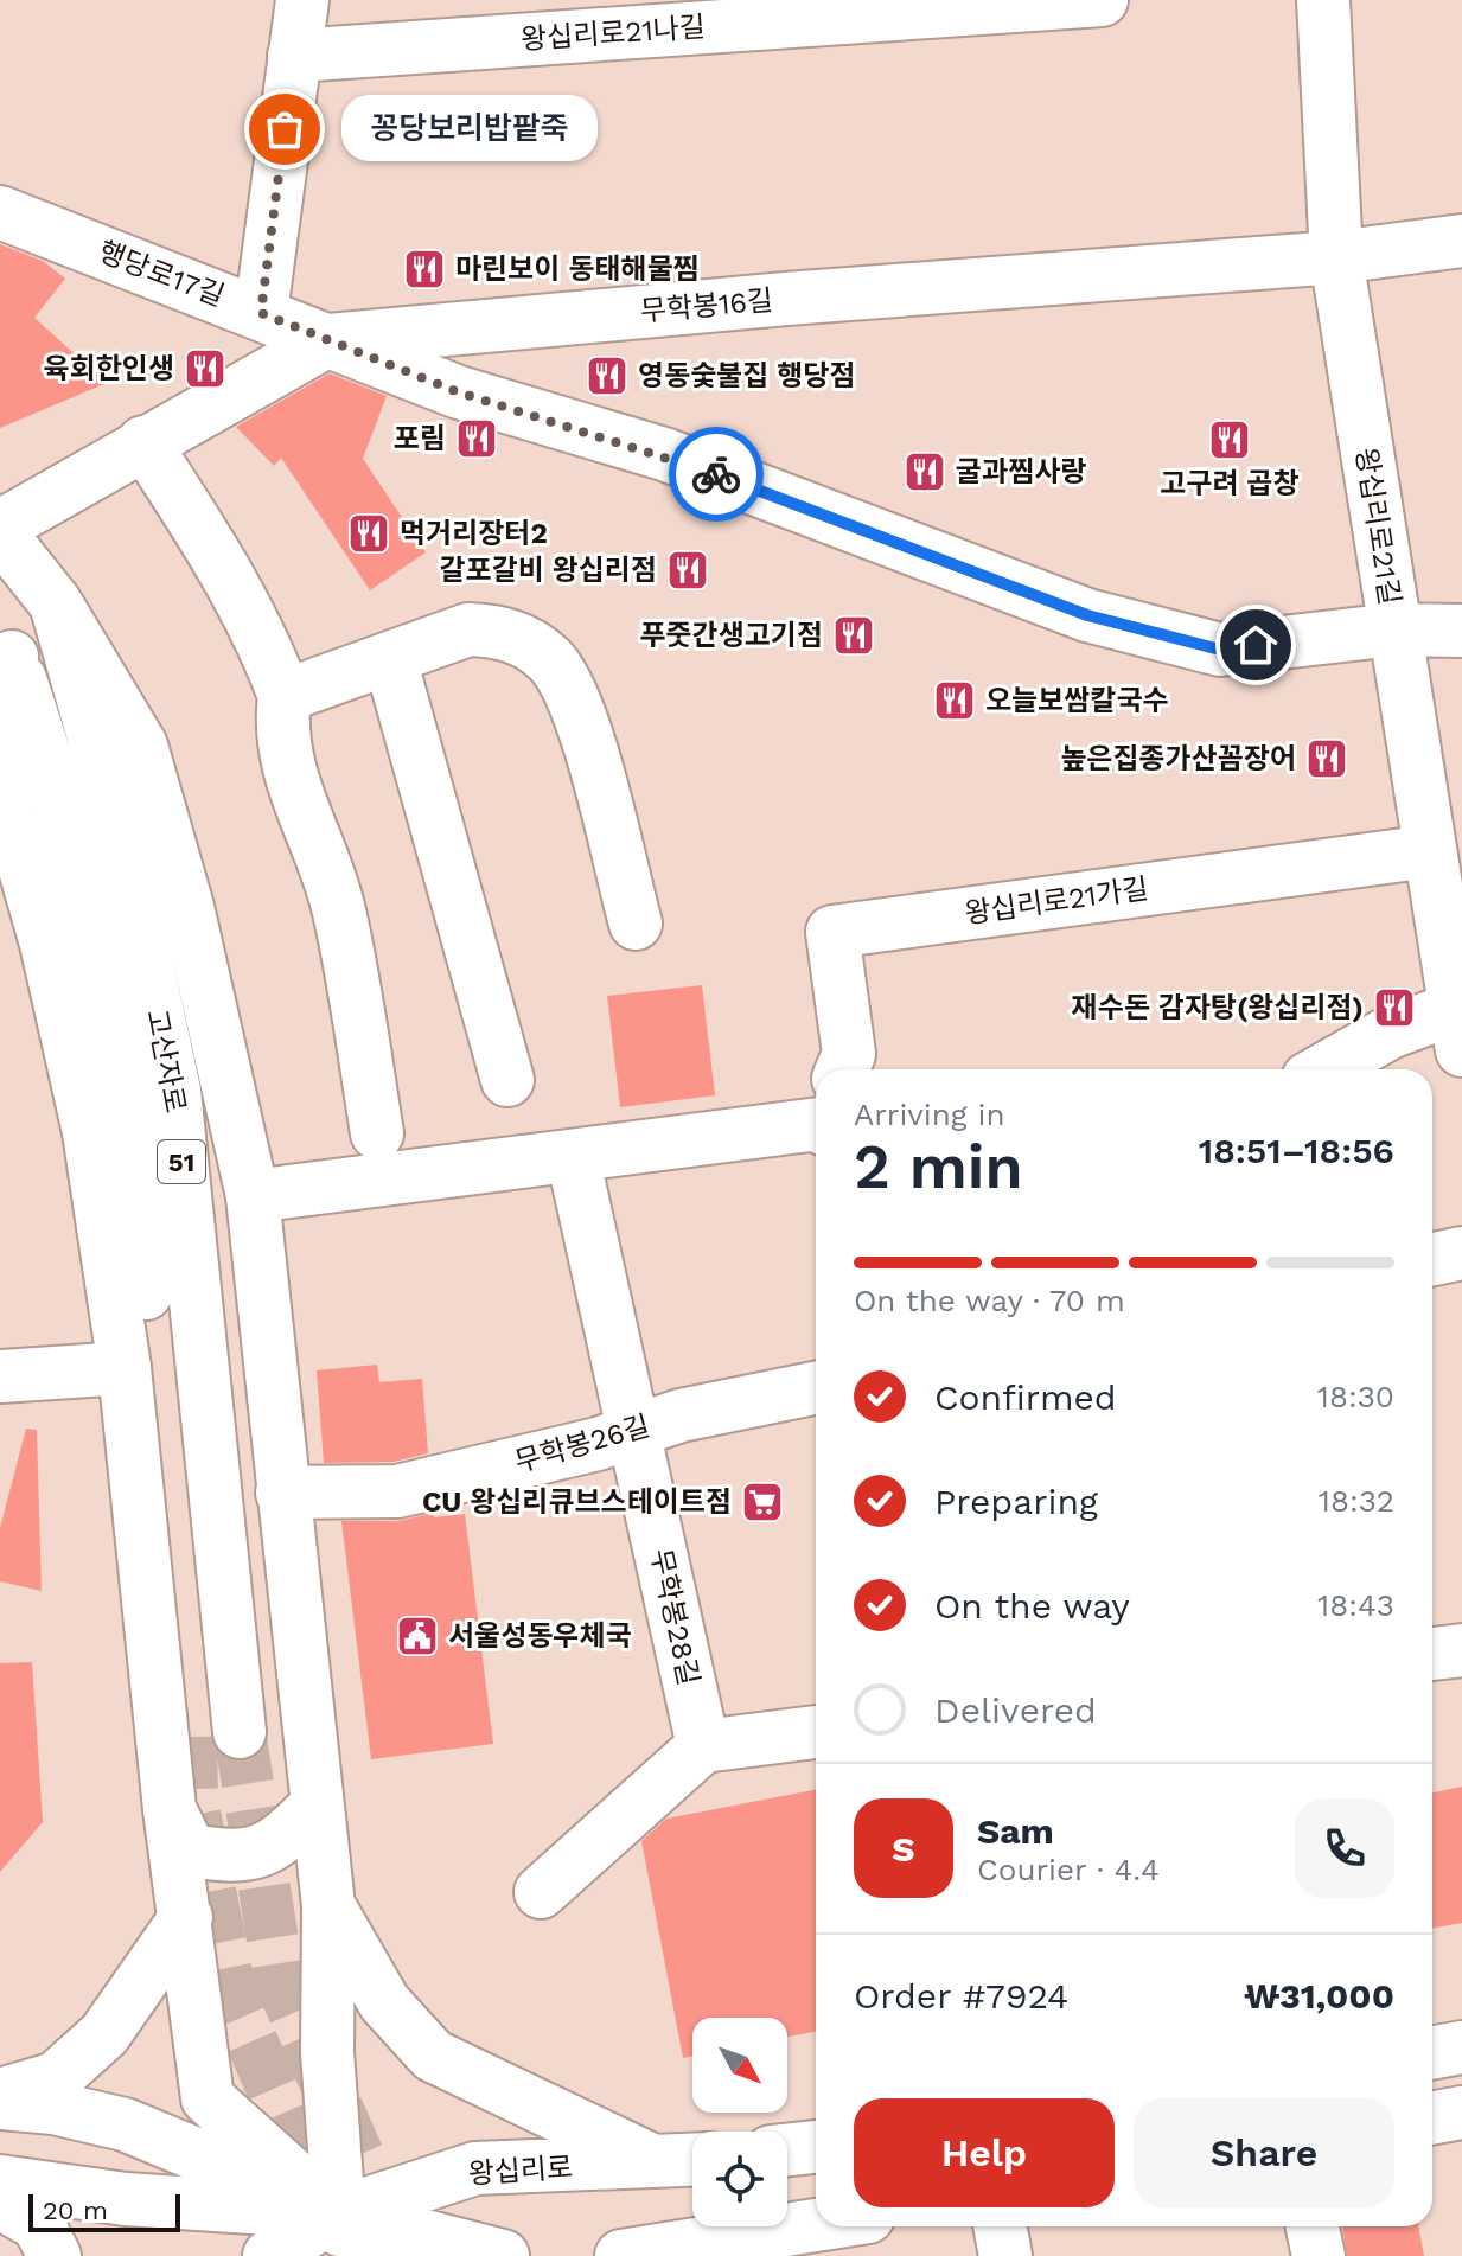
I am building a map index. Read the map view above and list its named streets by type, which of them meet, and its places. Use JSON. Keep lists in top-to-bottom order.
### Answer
{
  "streets": {
    "street": [
      "왕십리로21나길",
      "행당로17길",
      "무학봉16길",
      "왕십리로21길",
      "왕십리로21가길",
      "고산자로",
      "51",
      "무학봉26길",
      "무학봉28길",
      "왕십리로"
    ]
  },
  "crossings": [
    ["행당로17길", "무학봉16길"],
    ["행당로17길", "왕십리로21길"],
    ["무학봉16길", "왕십리로21길"],
    ["왕십리로21길", "왕십리로21가길"],
    ["무학봉26길", "무학봉28길"]
  ],
  "places": {
    "other": ["꽁당보리밥팥죽"],
    "restaurant": [
      "마린보이 동태해물찜",
      "육회한인생",
      "영동숯불집 행당점",
      "포림",
      "고구려 곱창",
      "굴과찜사랑",
      "먹거리장터2",
      "갈포갈비 왕십리점",
      "푸줏간생고기점",
      "오늘보쌈칼국수",
      "높은집종가산꼼장어",
      "재수돈 감자탕(왕십리점)"
    ],
    "supermarket": ["CU 왕십리큐브스테이트점"],
    "public building": ["서울성동우체국"]
  },
  "scale_bar": "20 m",
  "north": "bottom right",
  "page": {
    "bubble": "꽁당보리밥팥죽",
    "heading": ["2 min", "Arriving in", "18:51–18:56"],
    "panel": [
      "Sam",
      "Courier · 4.4",
      "Order #7924",
      "₩31,000"
    ],
    "bar": "On the way · 70 m",
    "list": [
      ["Confirmed", "18:30"],
      ["Preparing", "18:32"],
      ["On the way", "18:43"],
      "Delivered"
    ],
    "round": "S",
    "buttons": ["Help", "Share"],
    "scale": "20 m"
  }
}
